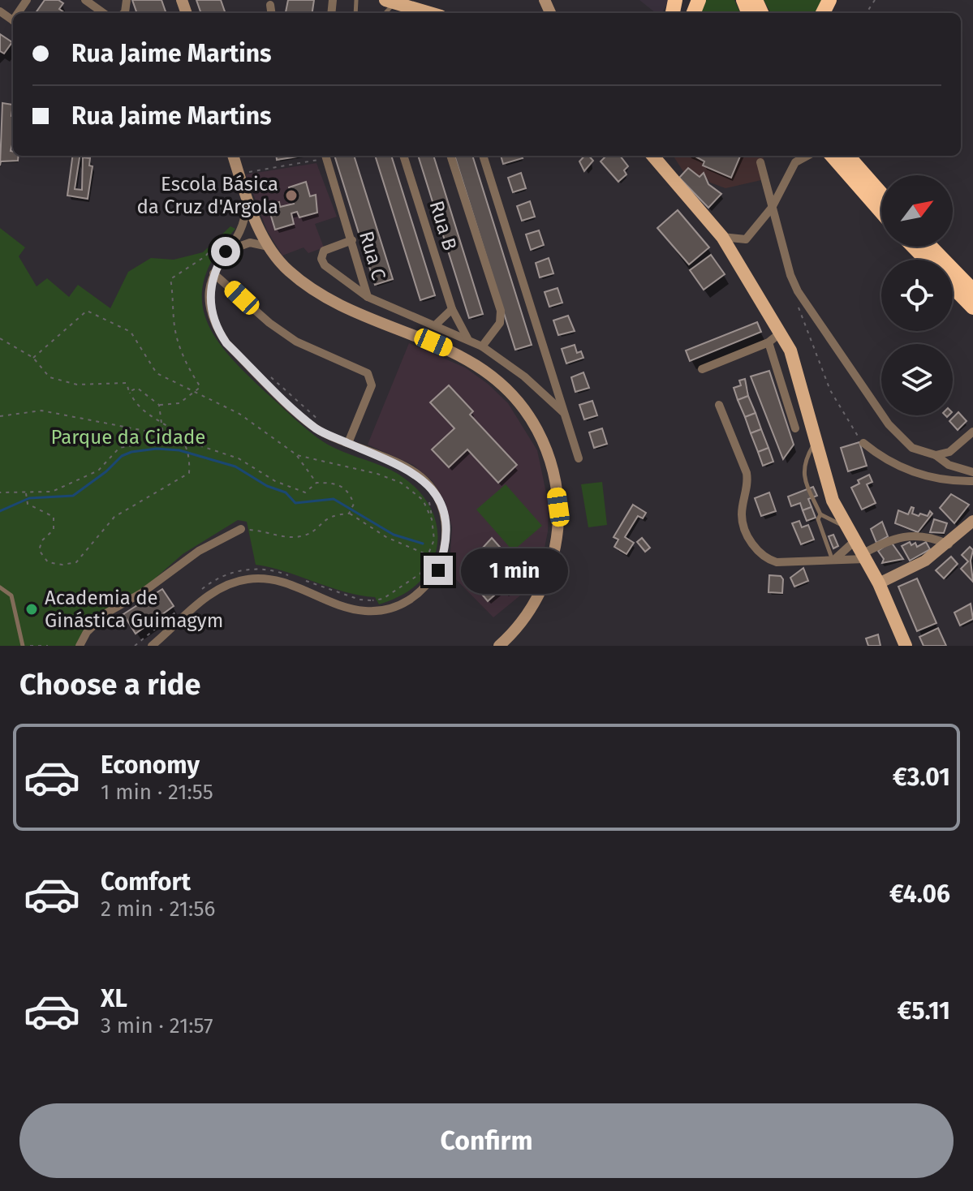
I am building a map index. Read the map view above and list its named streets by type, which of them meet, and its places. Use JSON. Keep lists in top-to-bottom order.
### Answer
{
  "streets": {
    "street": ["Rua B", "Rua C"]
  },
  "crossings": [
    ["Rua B", "Rua C"]
  ],
  "parks": ["Parque da Cidade"],
  "places": ["Escola Básica da Cruz d'Argola", "Academia de Ginástica Guimagym"],
  "north": "top right",
  "page": {
    "banner": ["Rua Jaime Martins", "Rua Jaime Martins"],
    "bubble": "1 min",
    "heading": "Choose a ride",
    "list": [
      {
        "name": "Economy",
        "note": "1 min · 21:55",
        "value": "€3.01"
      },
      {
        "name": "Comfort",
        "note": "2 min · 21:56",
        "value": "€4.06"
      },
      {
        "name": "XL",
        "note": "3 min · 21:57",
        "value": "€5.11"
      }
    ],
    "buttons": "Confirm"
  }
}
